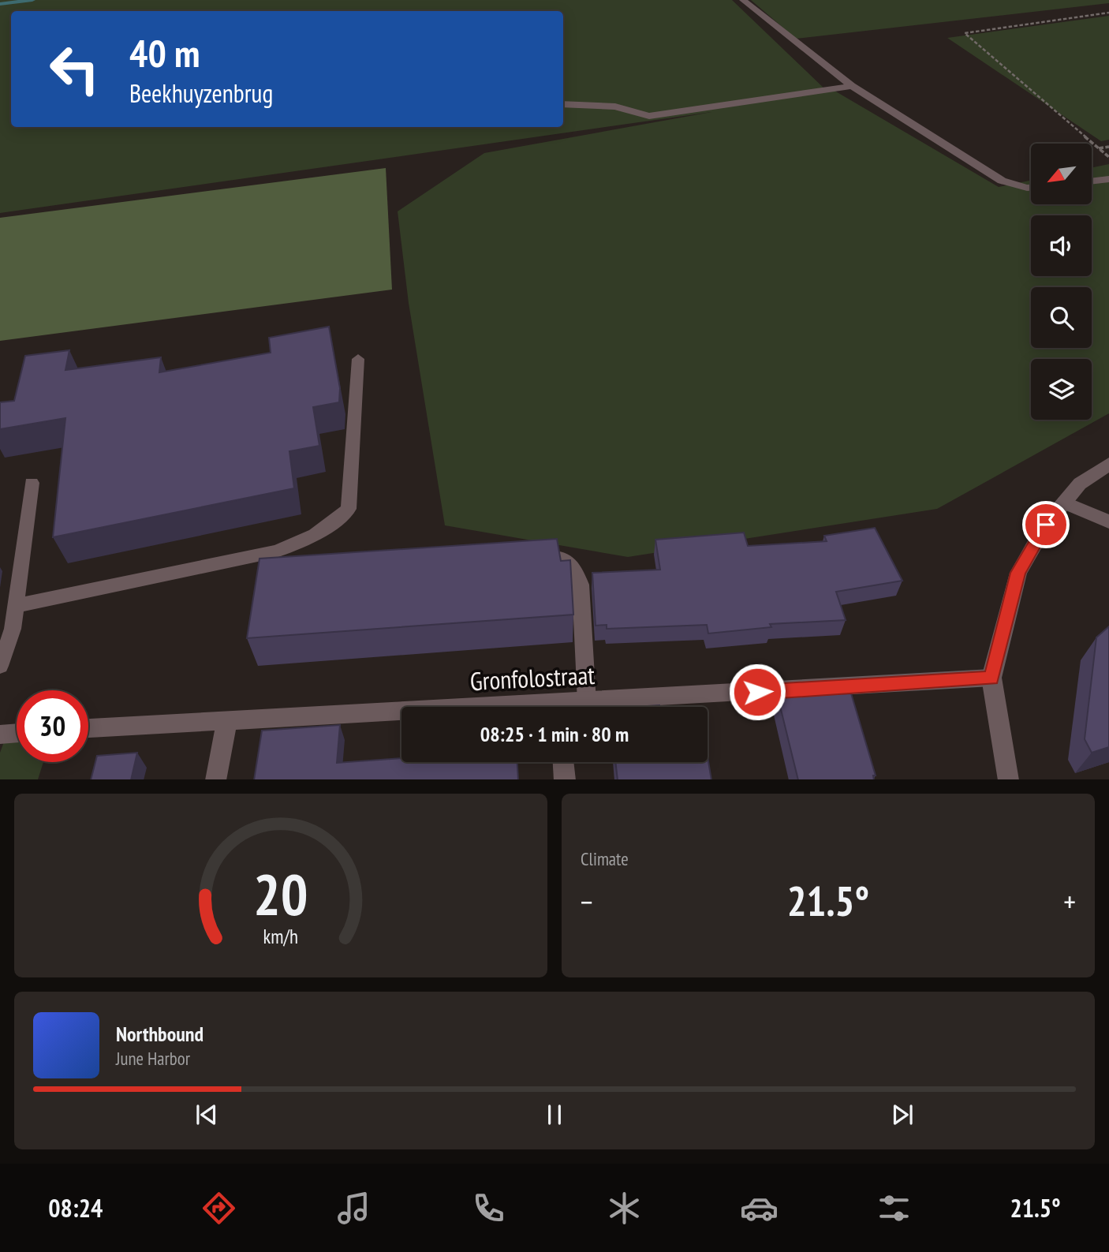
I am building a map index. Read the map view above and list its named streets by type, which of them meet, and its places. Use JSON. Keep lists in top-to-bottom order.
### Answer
{
  "streets": {
    "street": ["Gronfolostraat"]
  },
  "north": "bottom left",
  "page": {
    "turn": ["40 m", "Beekhuyzenbrug"],
    "limit": "30",
    "trip": "08:25 · 1 min · 80 m",
    "tile": "Climate",
    "heat": ["−", "21.5°", "+"],
    "song": ["Northbound", "June Harbor"],
    "tabs": ["08:24", "21.5°"],
    "gauge": ["20", "km/h"]
  }
}
